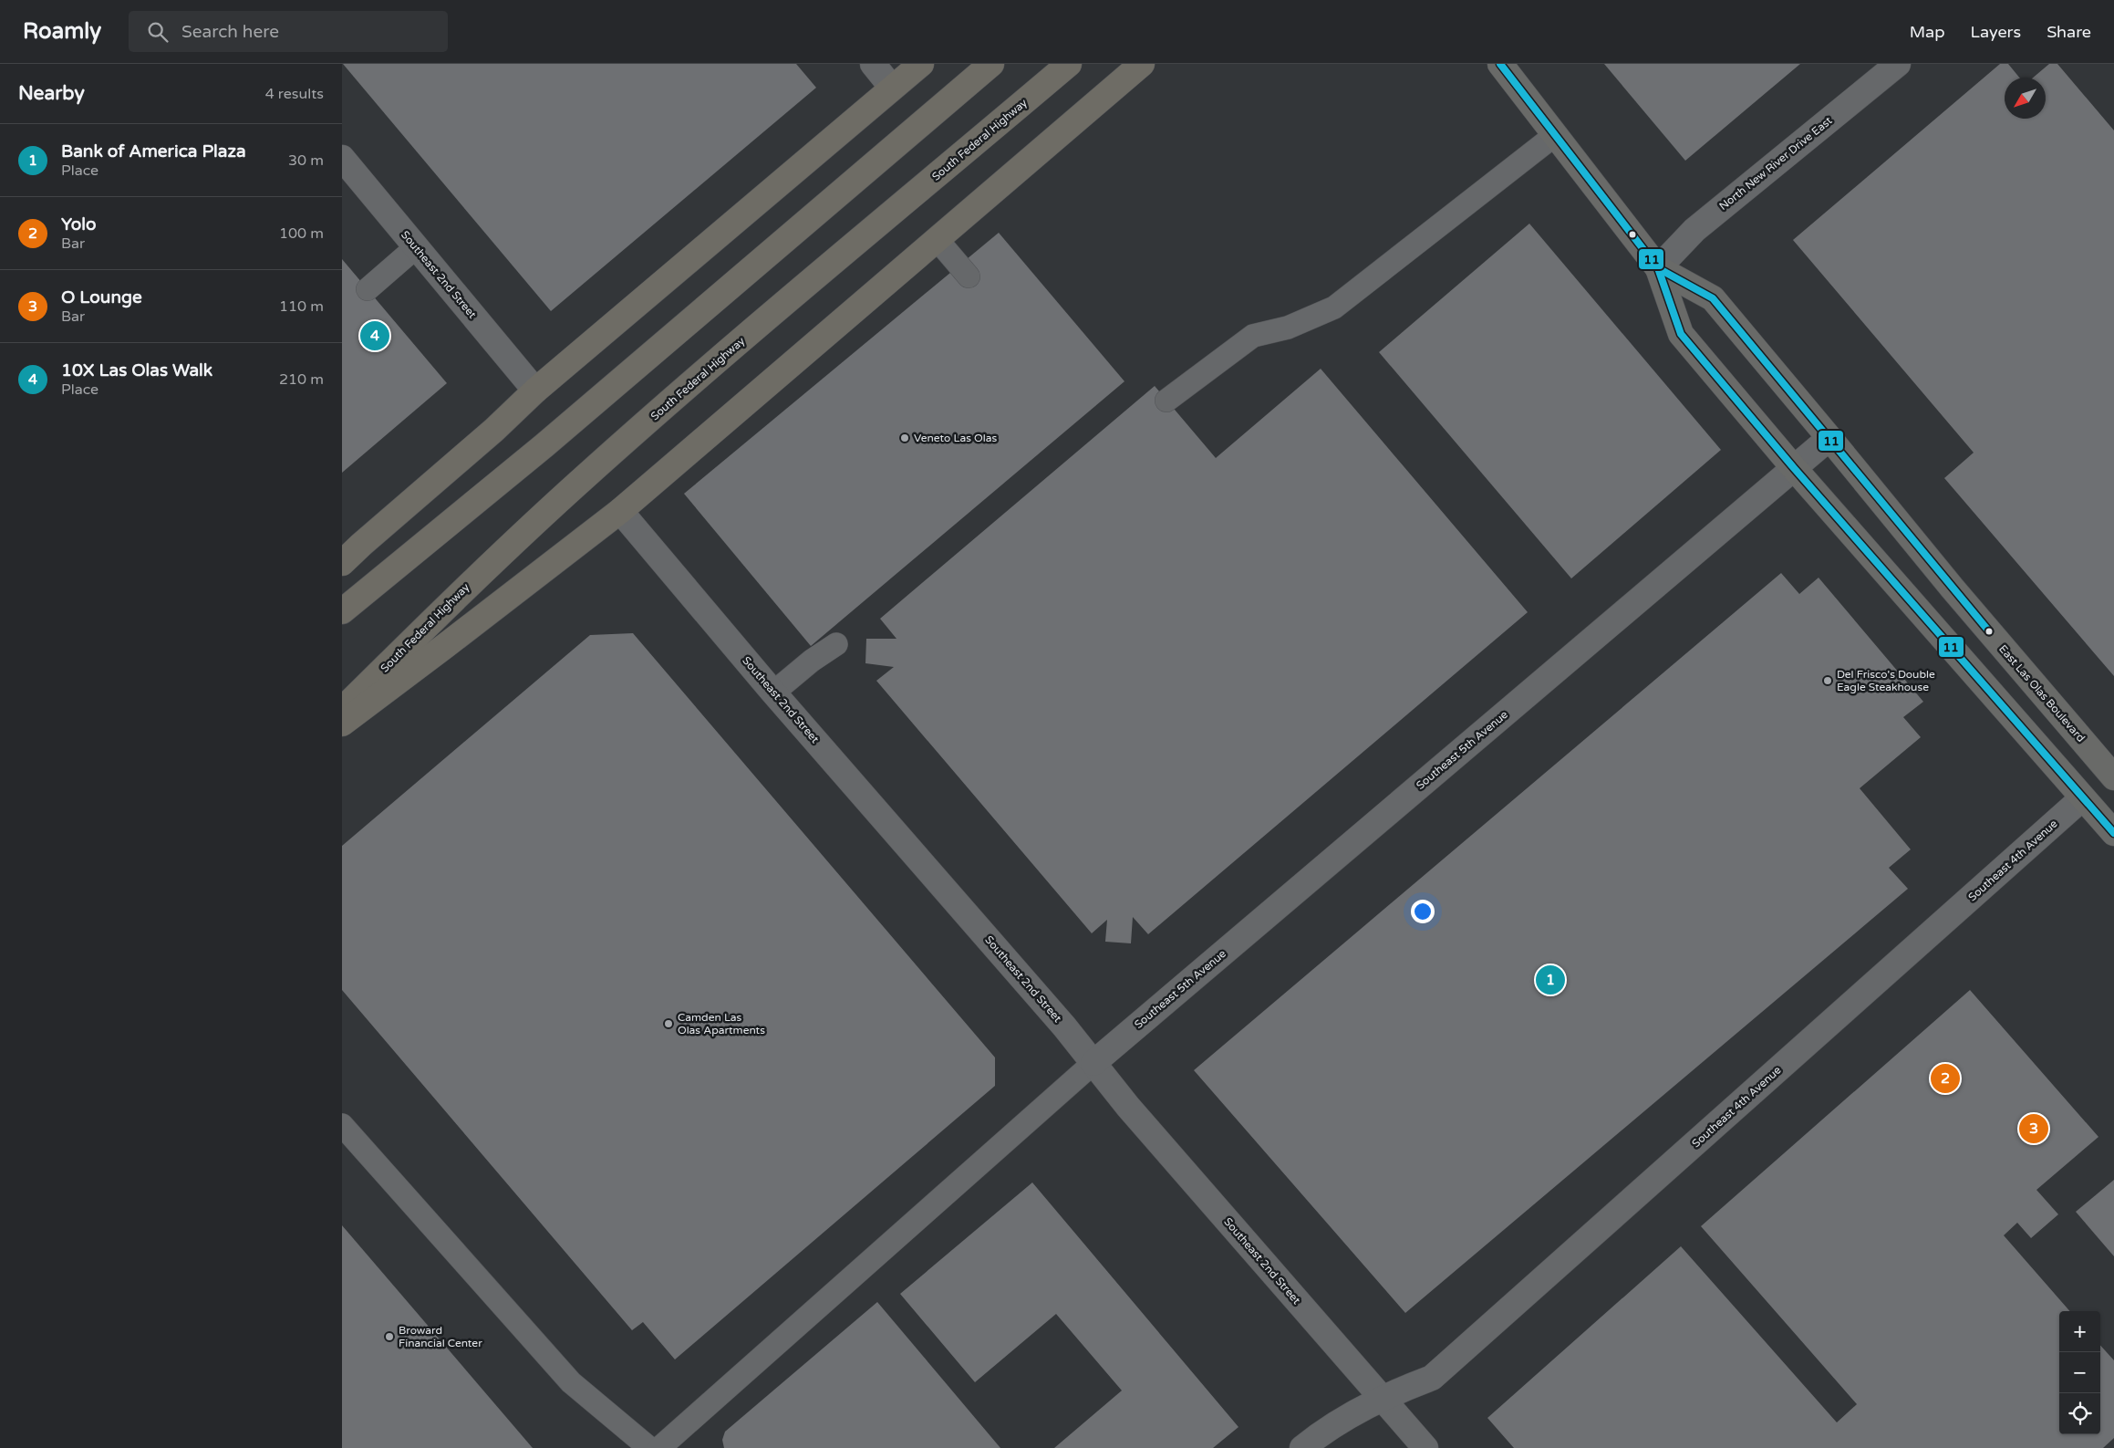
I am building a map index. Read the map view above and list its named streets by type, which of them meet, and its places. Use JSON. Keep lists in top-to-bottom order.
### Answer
{
  "streets": {
    "main road": ["South Federal Highway", "East Las Olas Boulevard"],
    "street": [
      "North New River Drive East",
      "Southeast 2nd Street",
      "Southeast 5th Avenue",
      "Southeast 4th Avenue"
    ]
  },
  "crossings": [
    ["North New River Drive East", "East Las Olas Boulevard"],
    ["Southeast 2nd Street", "Southeast 5th Avenue"],
    ["Southeast 2nd Street", "Southeast 4th Avenue"],
    ["East Las Olas Boulevard", "Southeast 5th Avenue"],
    ["East Las Olas Boulevard", "Southeast 4th Avenue"]
  ],
  "places": [
    "Veneto Las Olas",
    "Del Frisco's Double Eagle Steakhouse",
    "Camden Las Olas Apartments",
    "Broward Financial Center"
  ],
  "lines": ["transit line 11"],
  "north": "bottom left",
  "page": {
    "header": "Roamly",
    "search": "Search here",
    "nav": ["Map", "Layers", "Share"],
    "heading": ["Nearby", "4 results"],
    "list": [
      {
        "mark": "1",
        "name": "Bank of America Plaza",
        "note": "Place",
        "value": "30 m"
      },
      {
        "mark": "2",
        "name": "Yolo",
        "note": "Bar",
        "value": "100 m"
      },
      {
        "mark": "3",
        "name": "O Lounge",
        "note": "Bar",
        "value": "110 m"
      },
      {
        "mark": "4",
        "name": "10X Las Olas Walk",
        "note": "Place",
        "value": "210 m"
      }
    ],
    "pins": [
      "4",
      "1",
      "2",
      "3"
    ],
    "map_buttons": ["+", "−"]
  }
}
